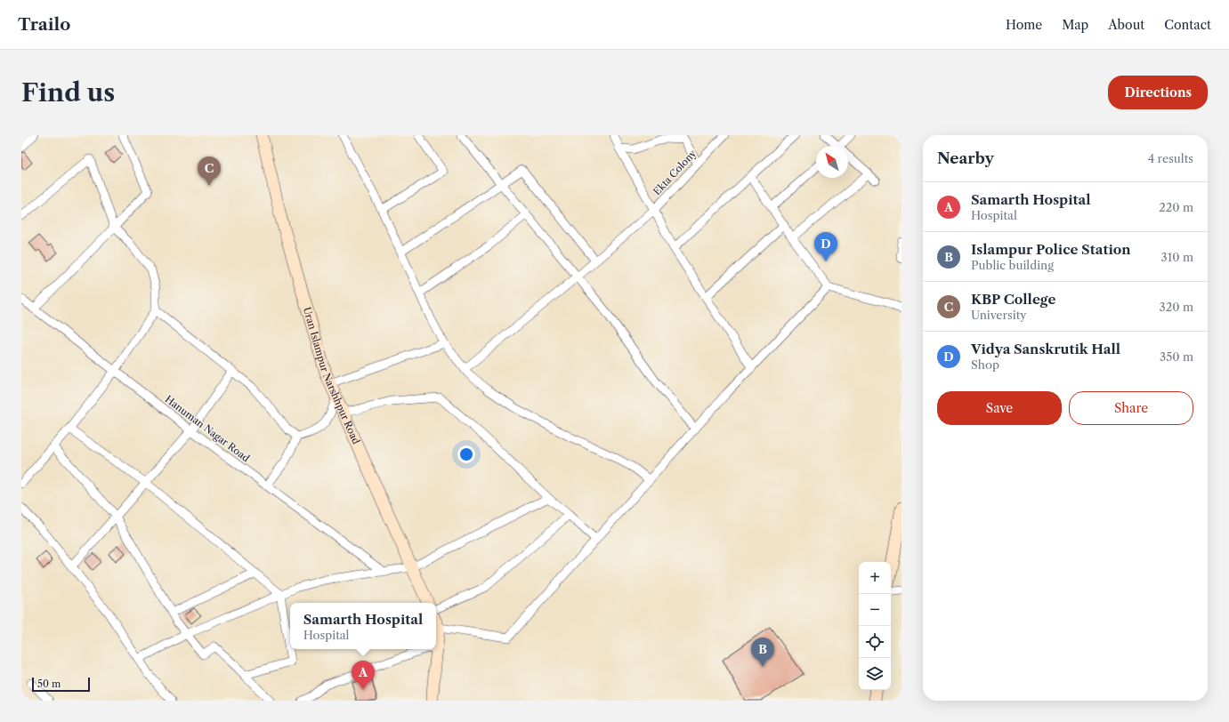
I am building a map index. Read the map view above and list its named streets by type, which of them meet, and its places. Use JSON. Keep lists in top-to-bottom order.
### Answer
{
  "streets": {
    "main road": ["Uran Islampur Narshhpur Road"],
    "street": ["Ekta Colony", "Hanuman Nagar Road"]
  },
  "scale_bar": "50 m",
  "north": "top left",
  "page": {
    "header": "Trailo",
    "nav": [
      "Home",
      "Map",
      "About",
      "Contact"
    ],
    "buttons": [
      "Directions",
      ["Save", "Share"]
    ],
    "title": "Find us",
    "heading": ["Nearby", "4 results"],
    "pins": [
      "C",
      "D",
      "B",
      "A"
    ],
    "list": [
      {
        "mark": "A",
        "name": "Samarth Hospital",
        "note": "Hospital",
        "value": "220 m"
      },
      {
        "mark": "B",
        "name": "Islampur Police Station",
        "note": "Public building",
        "value": "310 m"
      },
      {
        "mark": "C",
        "name": "KBP College",
        "note": "University",
        "value": "320 m"
      },
      {
        "mark": "D",
        "name": "Vidya Sanskrutik Hall",
        "note": "Shop",
        "value": "350 m"
      }
    ],
    "map_buttons": ["+", "−"],
    "popup": ["Samarth Hospital", "Hospital"],
    "scale": "50 m"
  }
}
